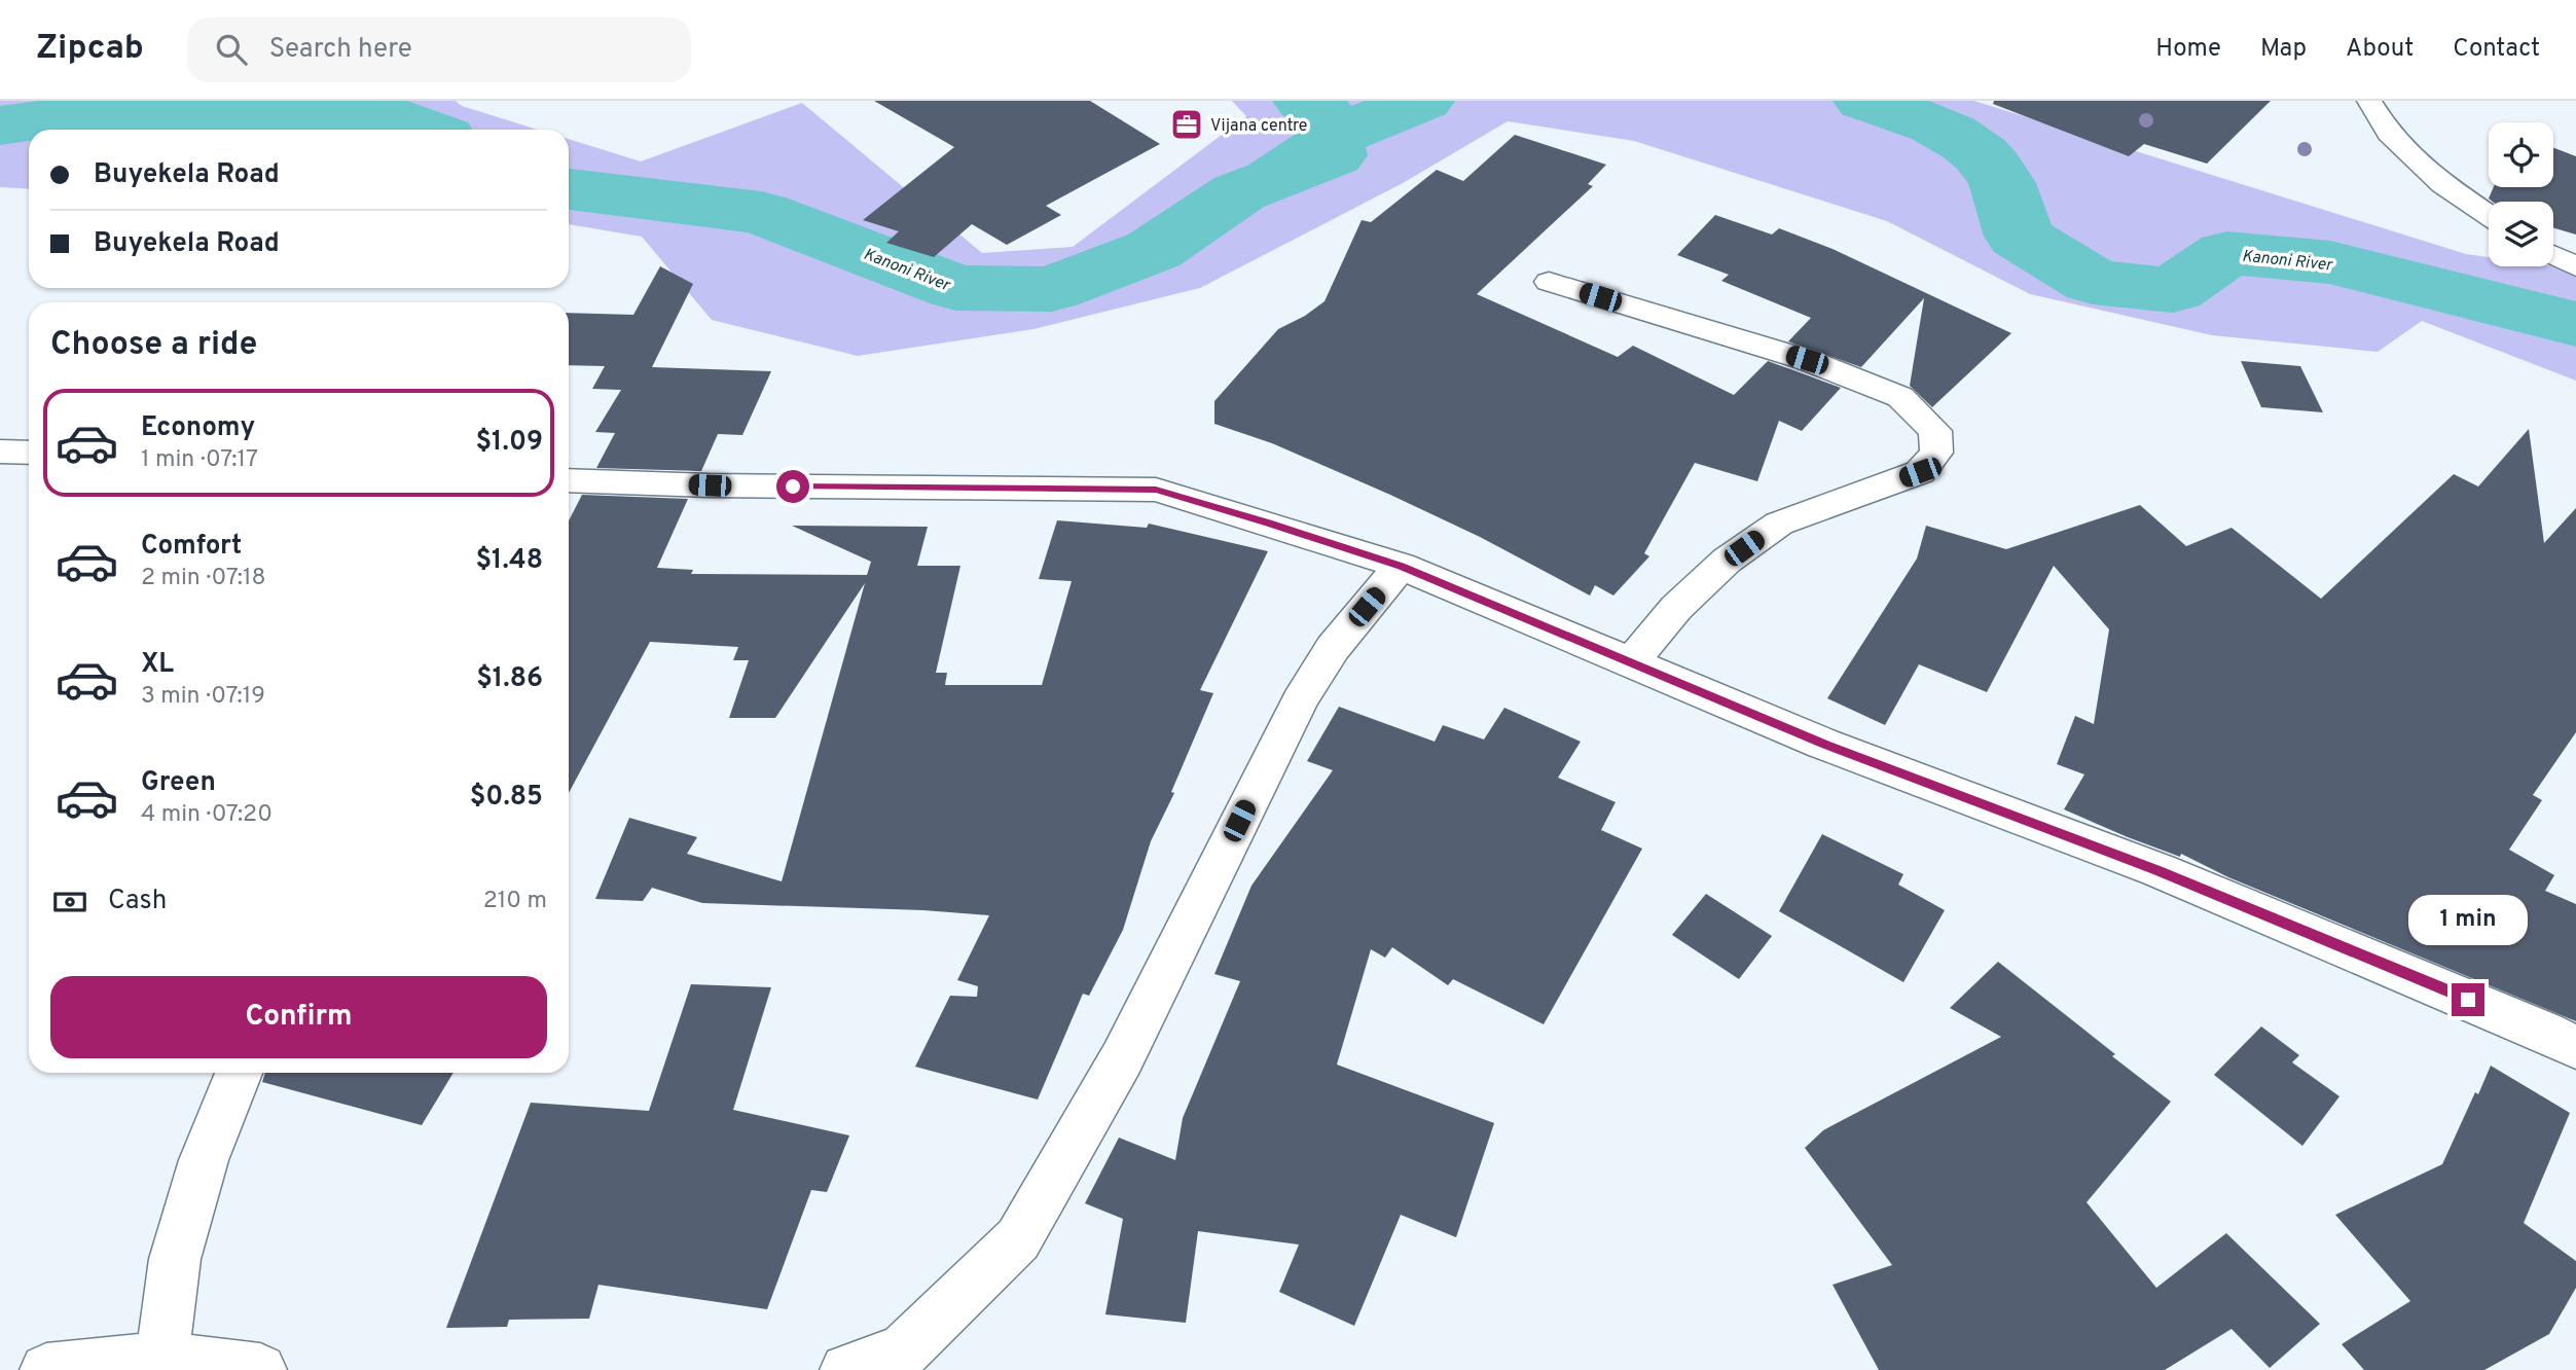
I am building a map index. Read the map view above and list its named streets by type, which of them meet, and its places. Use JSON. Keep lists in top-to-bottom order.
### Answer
{
  "water": ["Kanoni River"],
  "places": {
    "office": ["Vijana centre"]
  },
  "page": {
    "header": "Zipcab",
    "search": "Search here",
    "nav": [
      "Home",
      "Map",
      "About",
      "Contact"
    ],
    "banner": ["Buyekela Road", "Buyekela Road"],
    "heading": "Choose a ride",
    "list": [
      {
        "name": "Economy",
        "note": "1 min · 07:17",
        "value": "$1.09"
      },
      {
        "name": "Comfort",
        "note": "2 min · 07:18",
        "value": "$1.48"
      },
      {
        "name": "XL",
        "note": "3 min · 07:19",
        "value": "$1.86"
      },
      {
        "name": "Green",
        "note": "4 min · 07:20",
        "value": "$0.85"
      }
    ],
    "pay": ["Cash", "210 m"],
    "bubble": "1 min",
    "buttons": "Confirm"
  }
}
